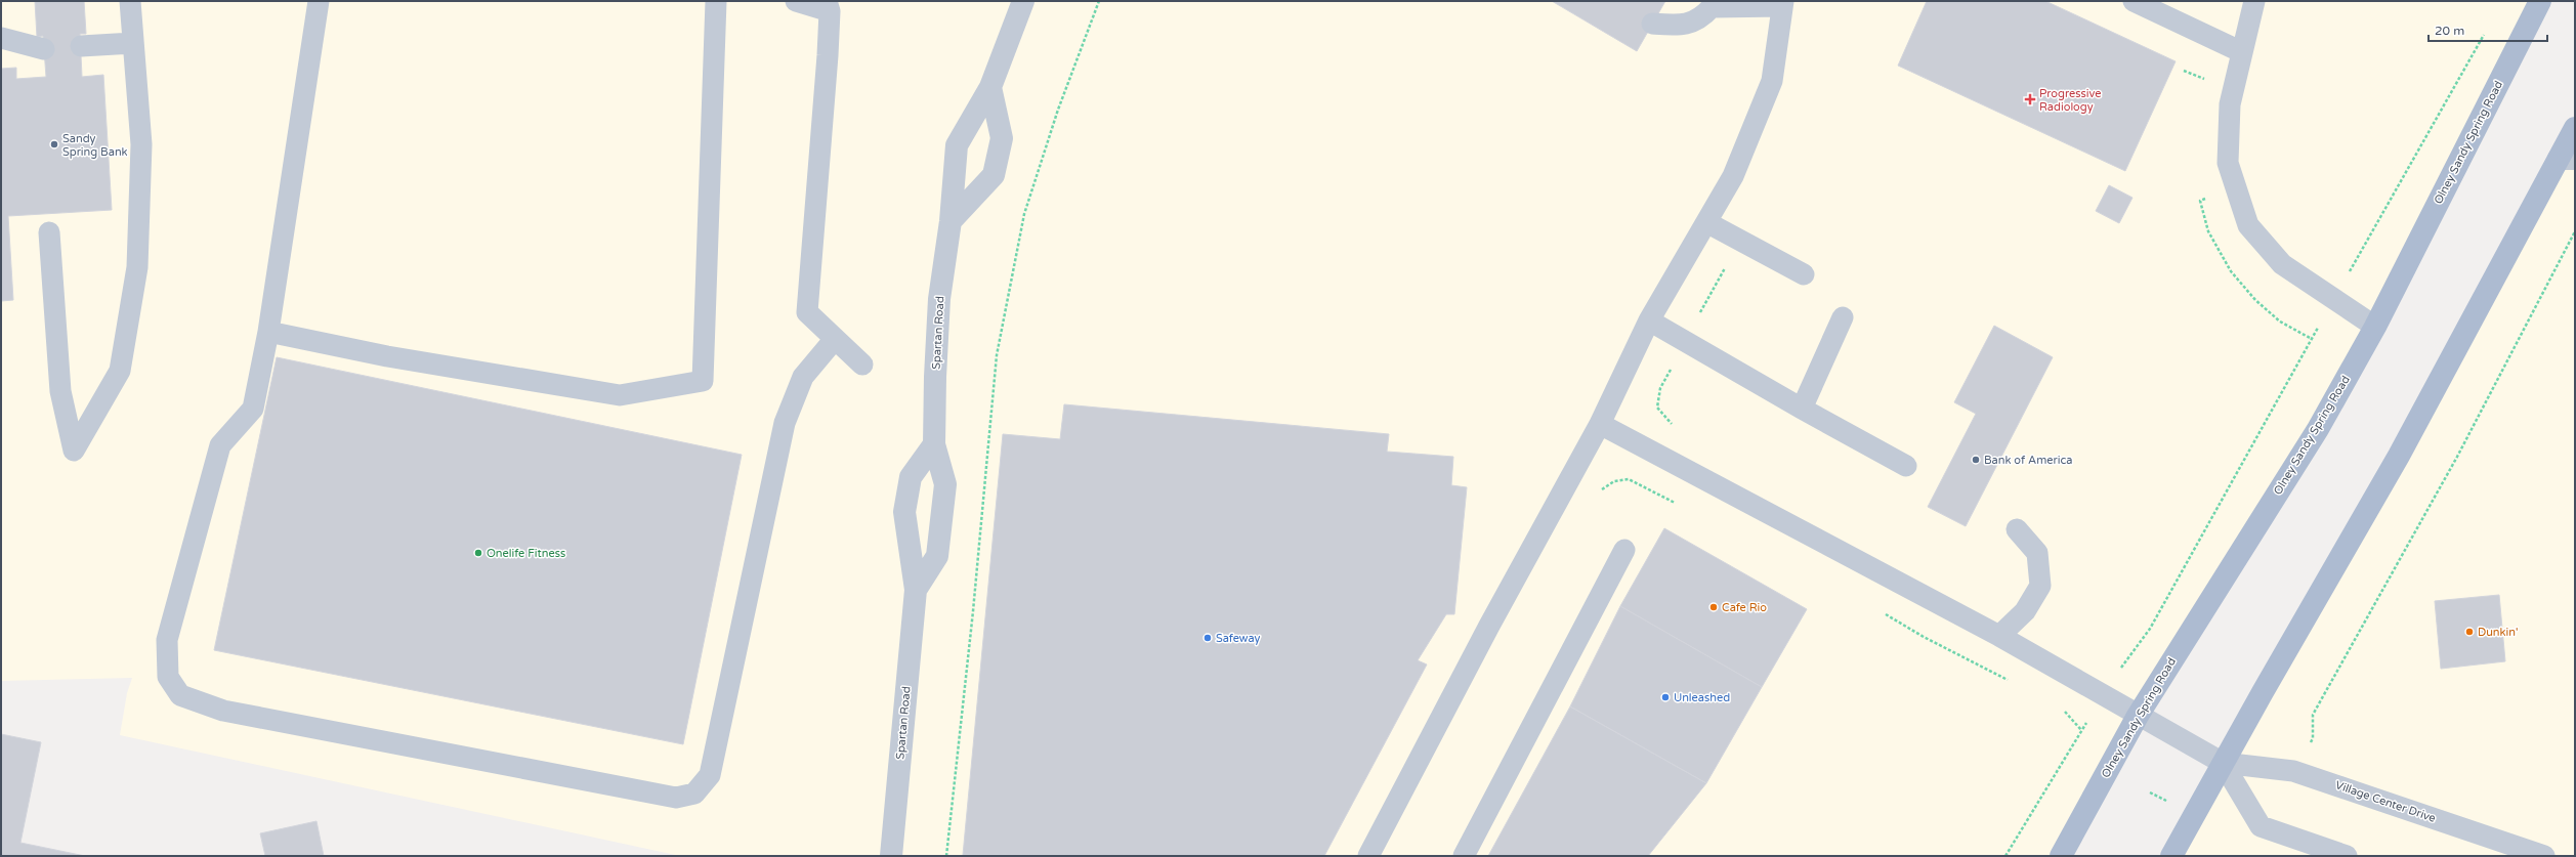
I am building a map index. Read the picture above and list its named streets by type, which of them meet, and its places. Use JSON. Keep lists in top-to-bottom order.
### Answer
{
  "streets": {
    "main road": ["Olney Sandy Spring Road"],
    "street": ["Spartan Road"],
    "lane": ["Village Center Drive"]
  },
  "crossings": [
    ["Olney Sandy Spring Road", "Village Center Drive"]
  ],
  "places": {
    "health": ["Progressive Radiology"],
    "other": [
      "Sandy Spring Bank",
      "Bank of America",
      "Onelife Fitness",
      "Cafe Rio",
      "Dunkin'",
      "Safeway",
      "Unleashed"
    ]
  },
  "scale_bar": "20 m"
}
